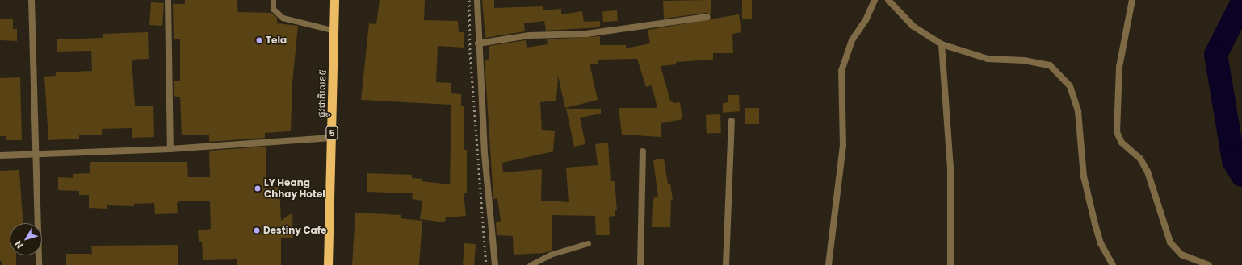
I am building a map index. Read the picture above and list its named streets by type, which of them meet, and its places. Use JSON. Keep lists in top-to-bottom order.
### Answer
{
  "streets": {
    "highway": ["ផ្លូវជាតិលេខ៥", "5"]
  },
  "places": ["Tela", "LY Heang Chhay Hotel", "Destiny Cafe"],
  "north": "bottom left"
}
